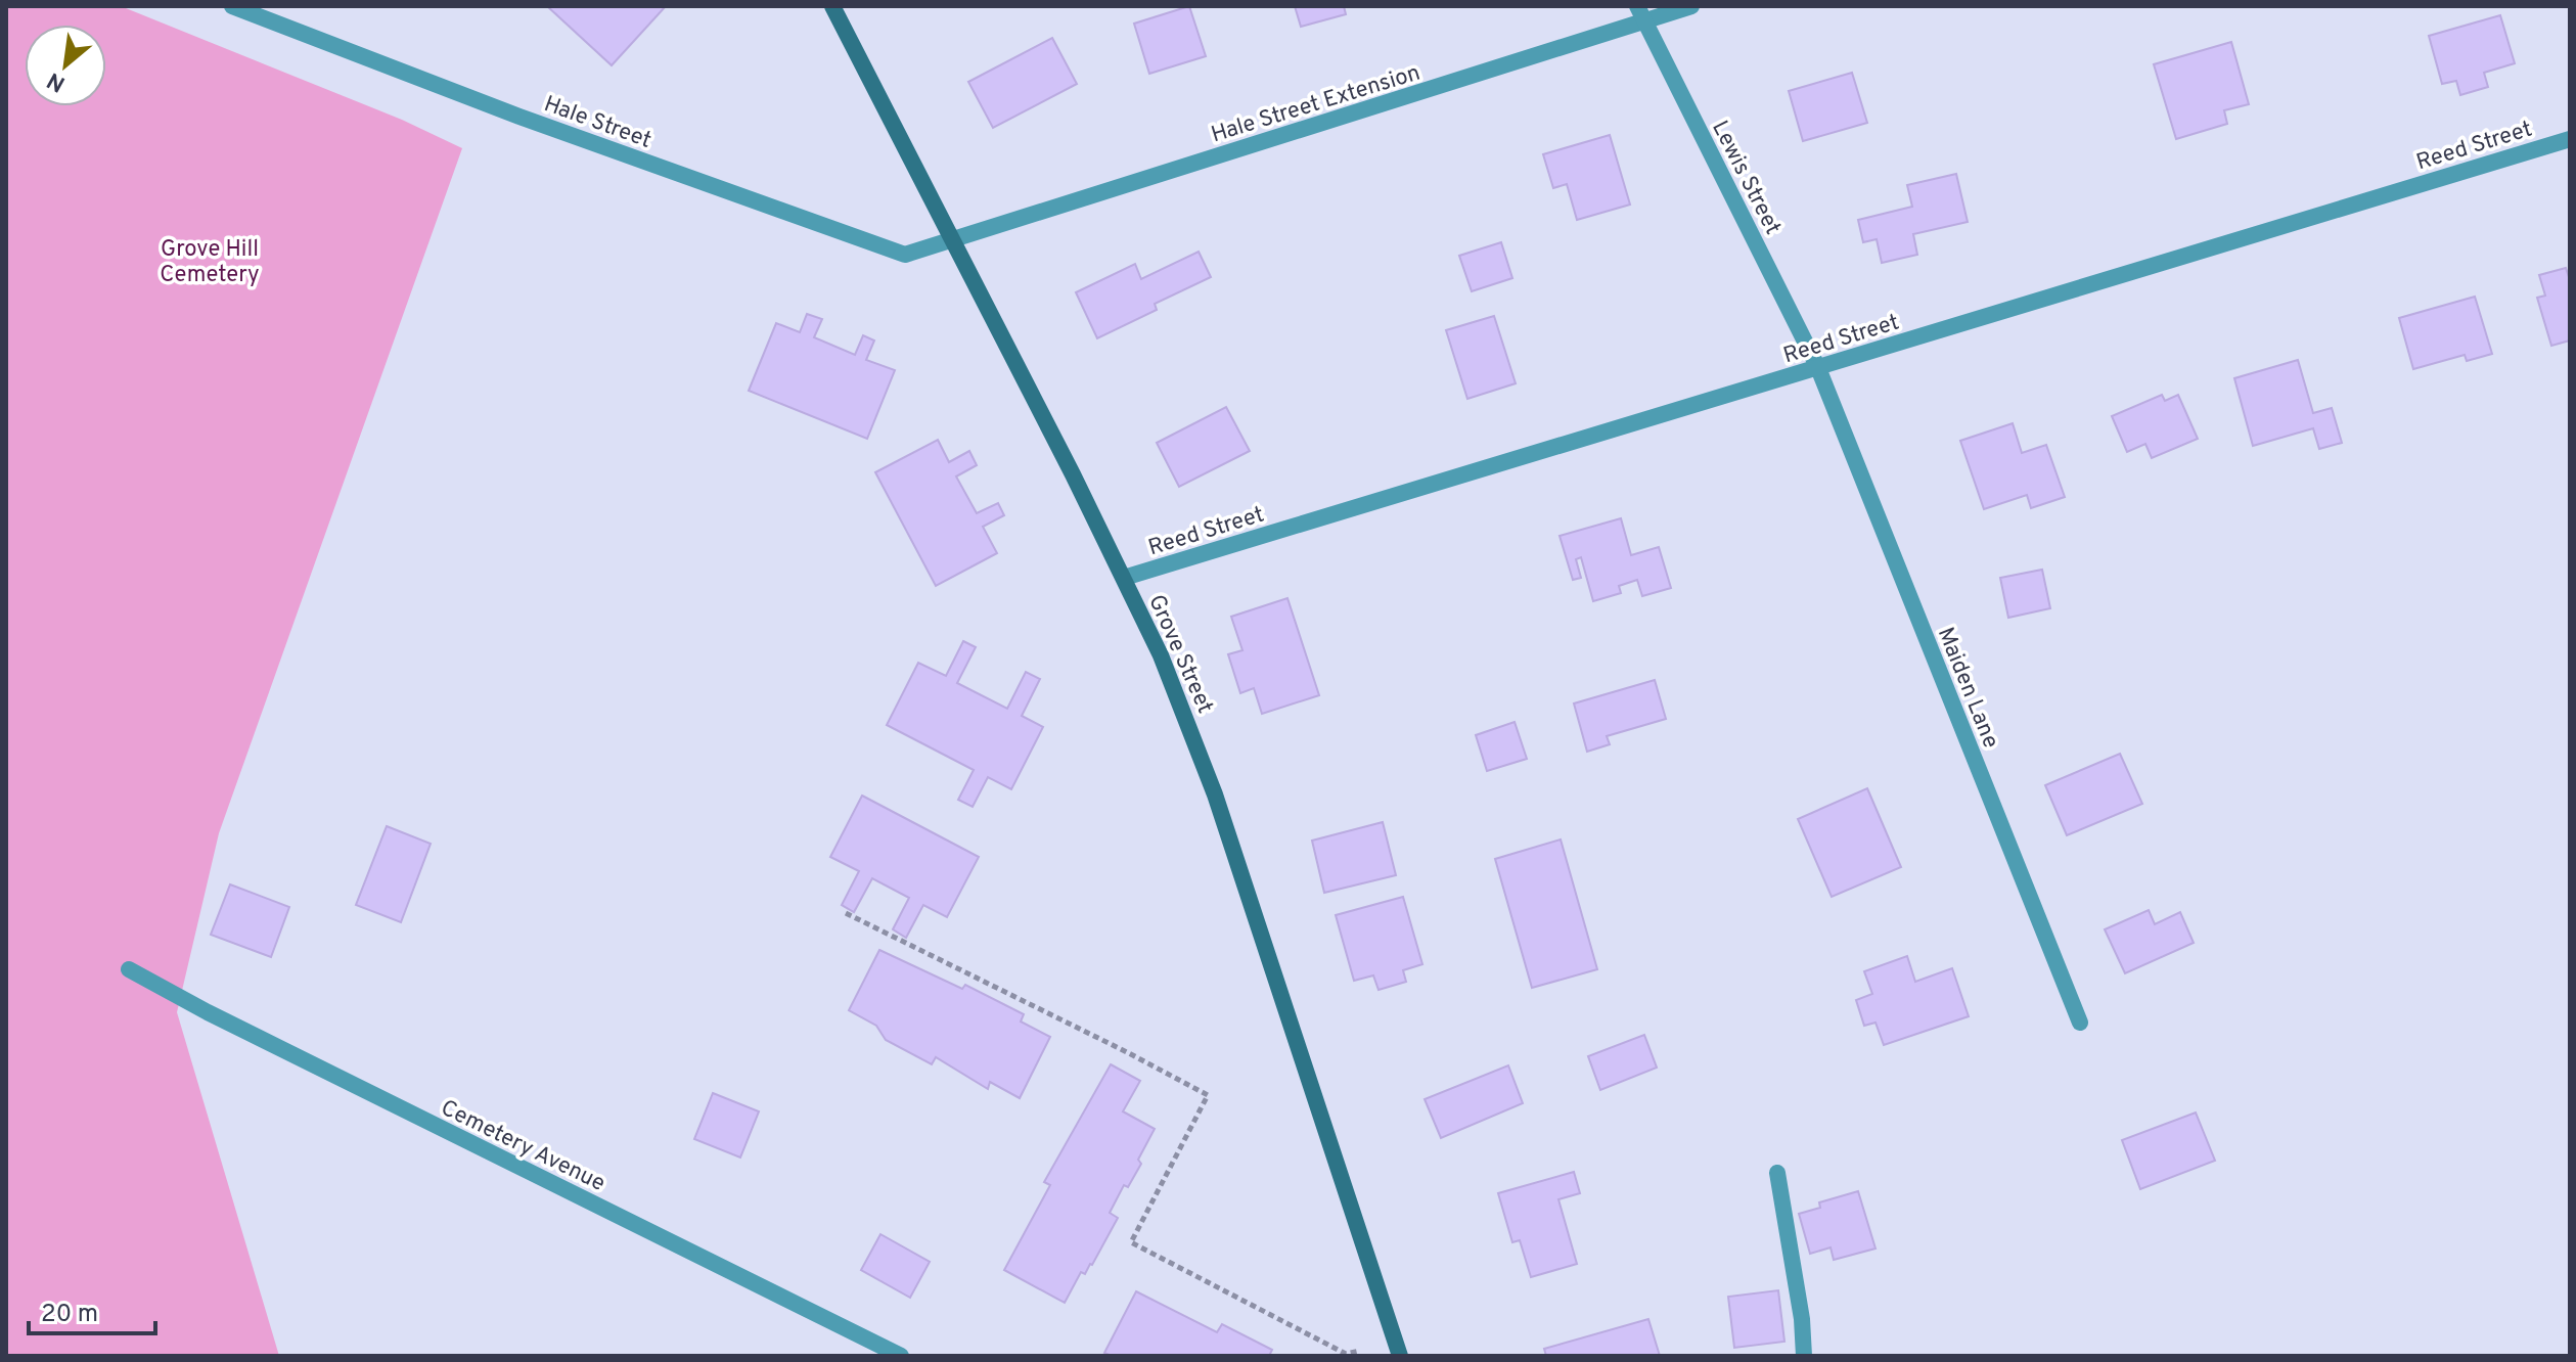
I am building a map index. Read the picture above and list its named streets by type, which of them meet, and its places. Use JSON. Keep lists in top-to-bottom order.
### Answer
{
  "streets": {
    "main road": ["Grove Street"],
    "street": [
      "Hale Street Extension",
      "Hale Street",
      "Reed Street",
      "Lewis Street",
      "Maiden Lane",
      "Cemetery Avenue"
    ]
  },
  "crossings": [
    ["Hale Street Extension", "Hale Street"],
    ["Hale Street Extension", "Lewis Street"],
    ["Hale Street Extension", "Grove Street"],
    ["Hale Street", "Grove Street"],
    ["Reed Street", "Lewis Street"],
    ["Reed Street", "Grove Street"],
    ["Reed Street", "Maiden Lane"],
    ["Lewis Street", "Maiden Lane"]
  ],
  "parks": ["Grove Hill Cemetery"],
  "scale_bar": "20 m",
  "north": "bottom left"
}
